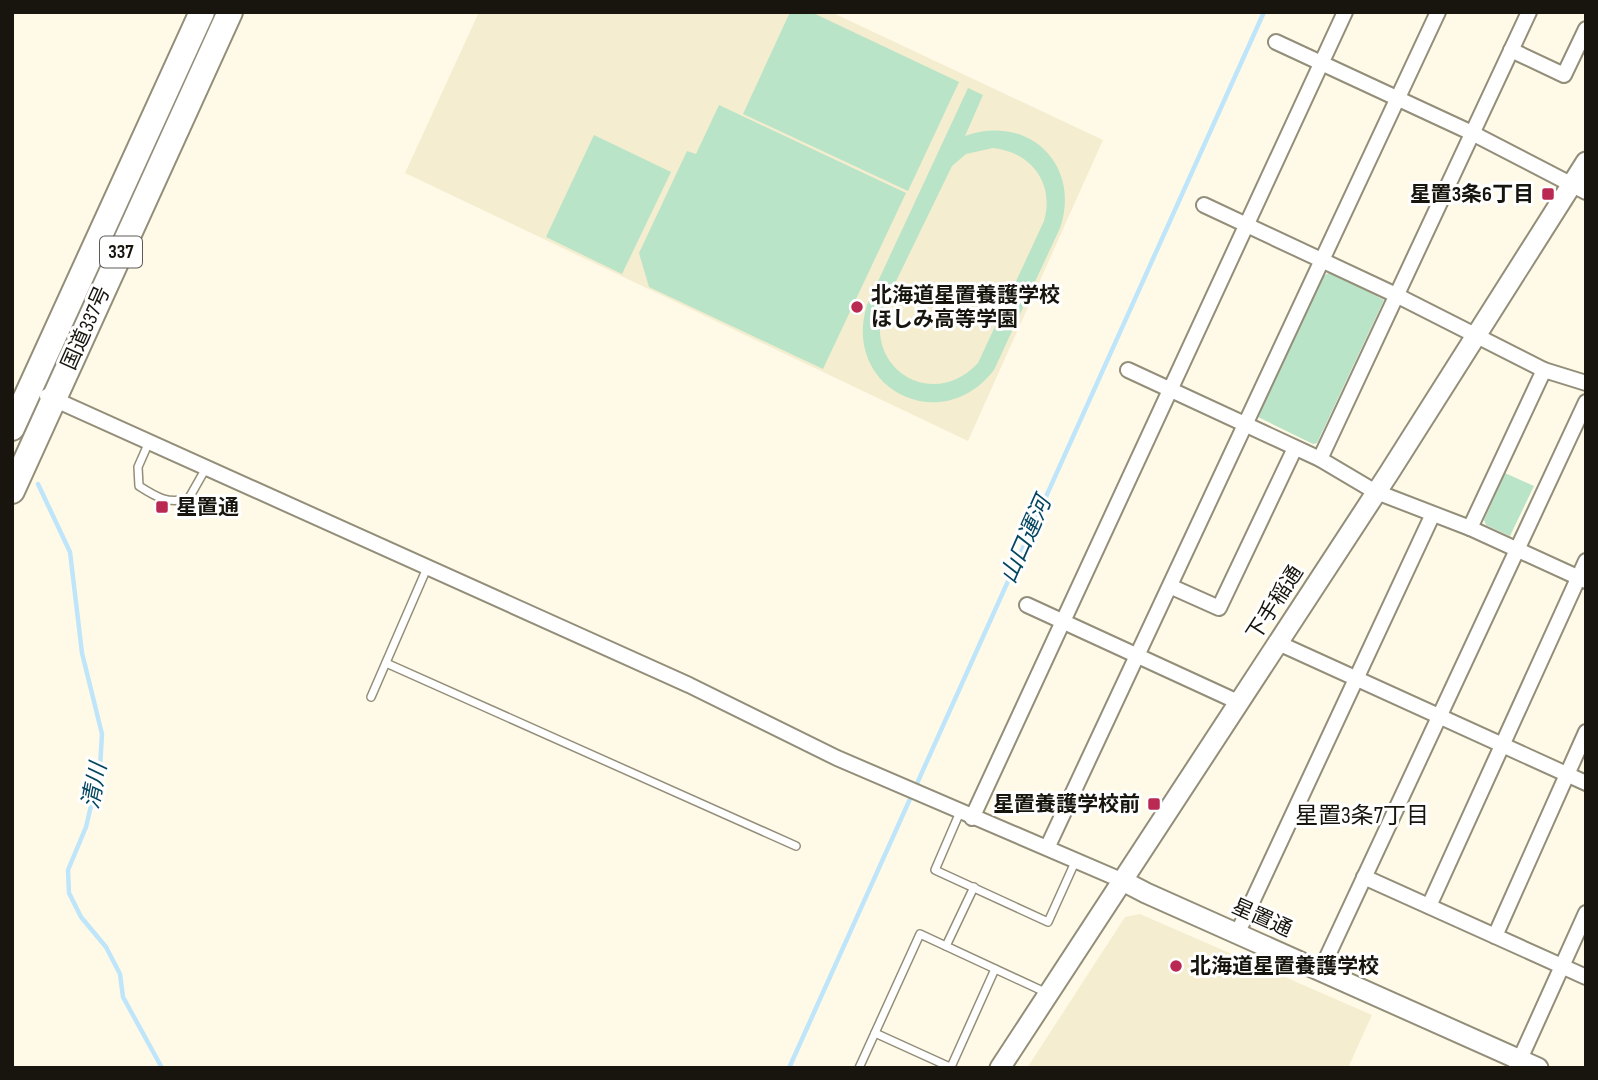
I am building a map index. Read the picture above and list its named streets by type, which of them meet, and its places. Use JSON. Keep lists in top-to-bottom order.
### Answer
{
  "streets": {
    "highway": ["337", "国道337号"],
    "street": ["下手稲通", "星置通"]
  },
  "crossings": [
    ["下手稲通", "星置通"]
  ],
  "districts": ["星置3条7丁目"],
  "water": ["山口運河", "清川"],
  "places": {
    "transit": ["星置3条6丁目", "星置通", "星置養護学校前"],
    "other": ["北海道星置養護学校 ほしみ高等学園", "北海道星置養護学校"]
  }
}
